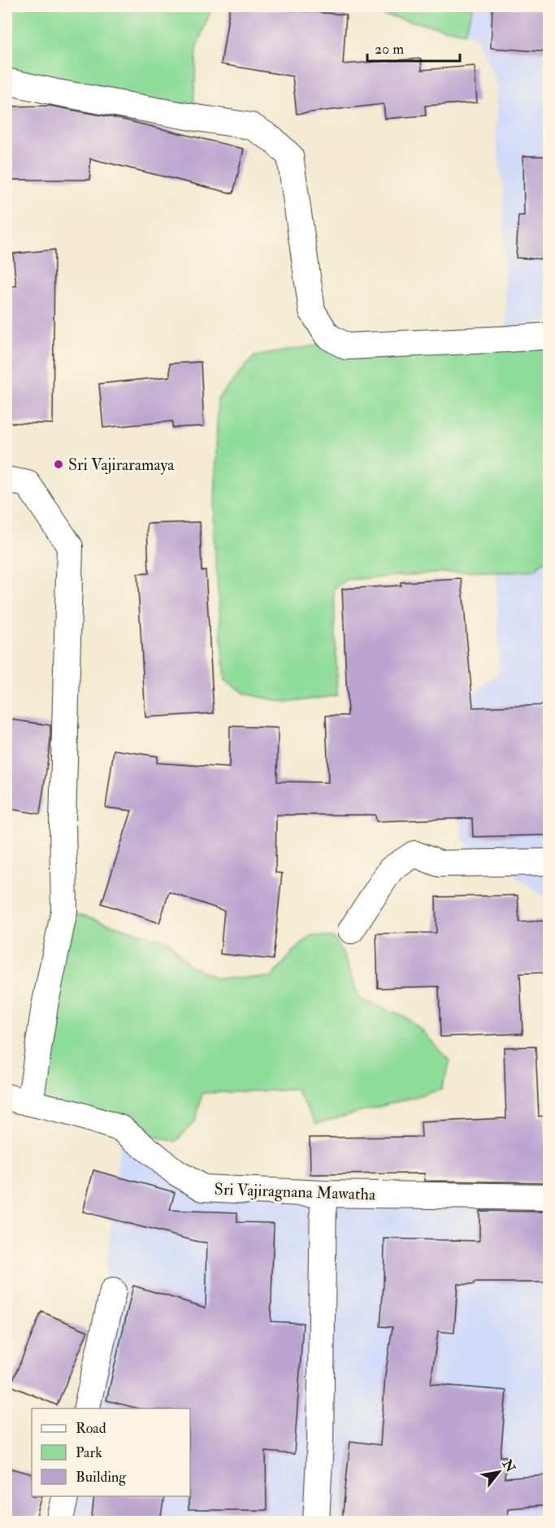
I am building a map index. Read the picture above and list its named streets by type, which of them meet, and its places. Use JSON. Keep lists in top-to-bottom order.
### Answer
{
  "streets": {
    "street": ["Sri Vajiragnana Mawatha"]
  },
  "places": ["Sri Vajiraramaya"],
  "legend": ["Road", "Park", "Building"],
  "scale_bar": "20 m",
  "north": "top right"
}
